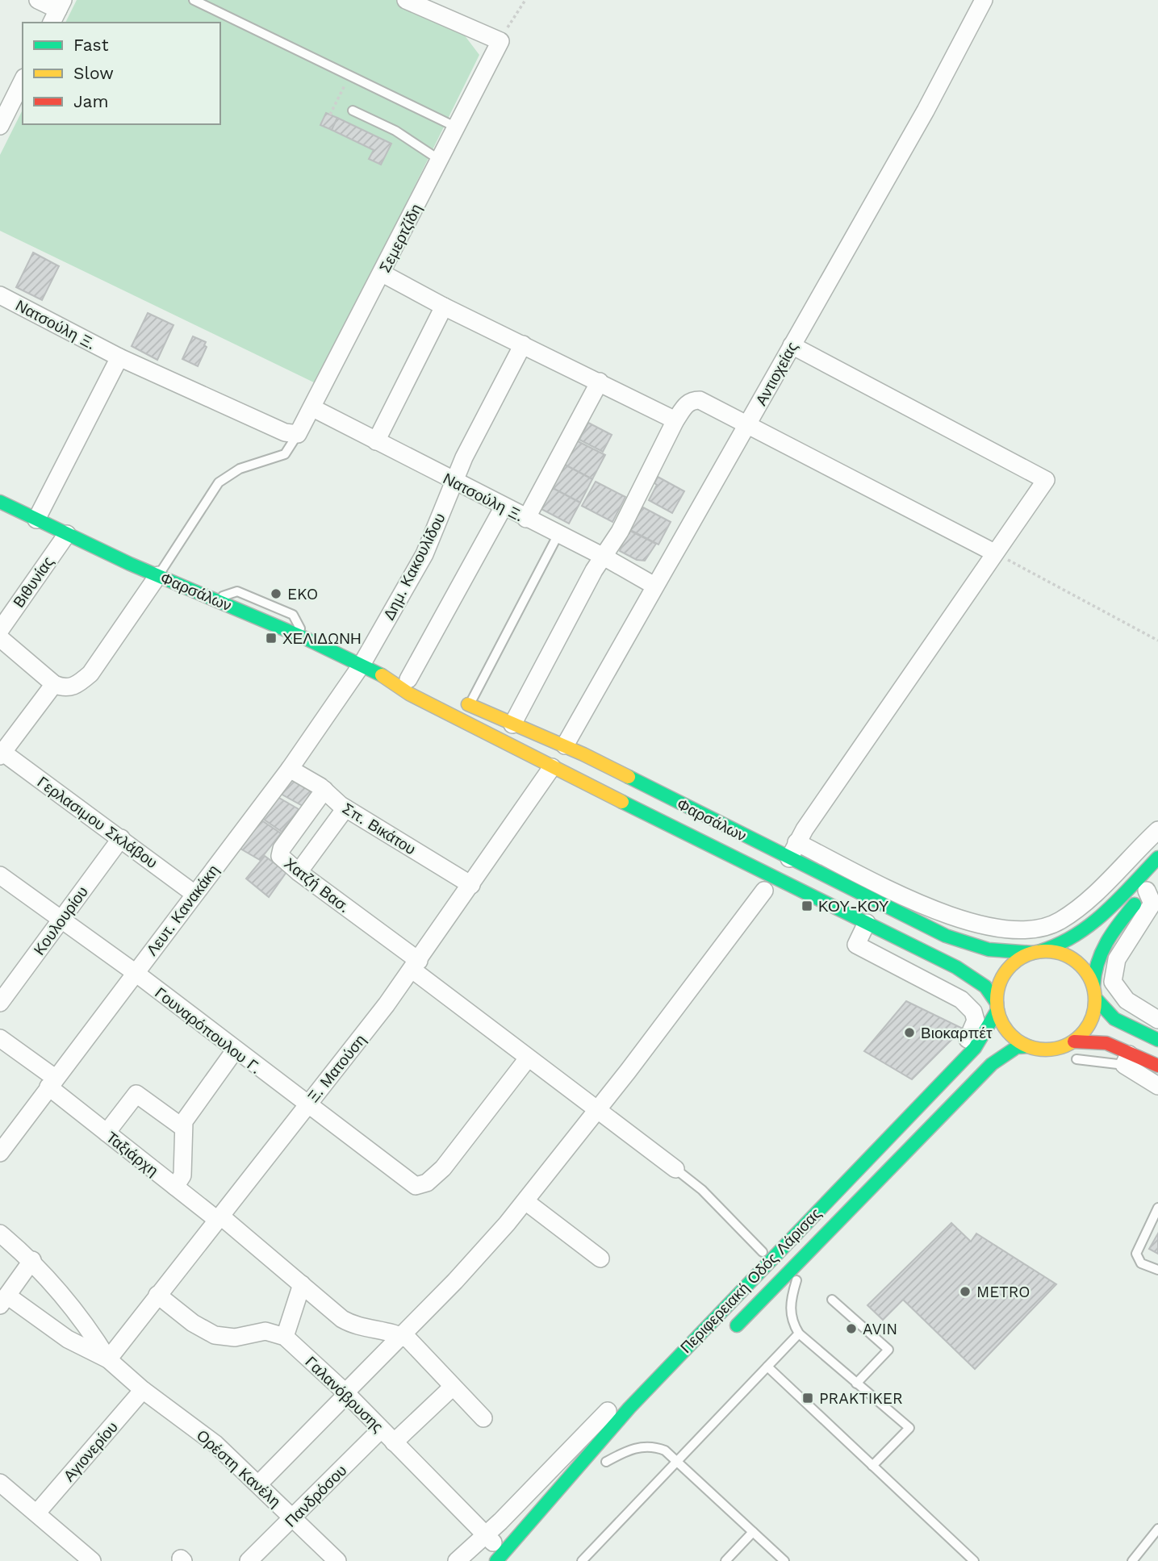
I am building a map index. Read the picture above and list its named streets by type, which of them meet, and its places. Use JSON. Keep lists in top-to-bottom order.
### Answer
{
  "streets": {
    "main road": ["Φαρσάλων", "Περιφερειακή Οδός Λάρισας"],
    "street": [
      "Σεμερτζίδη",
      "Νατσούλη Ξ.",
      "Αντιοχείας",
      "Δημ. Κακουλίδου",
      "Βιθυνίας",
      "Γερλασιμου Σκλάβου",
      "Σπ. Βικάτου",
      "Χατζή Βασ.",
      "Λευτ. Κανακάκη",
      "Κουλουρίου",
      "Γουναρόπουλου Γ.",
      "Ξ. Ματούση",
      "Ταξιάρχη",
      "Γαλανόβρυσης",
      "Αγιονερίου",
      "Ορέστη Κανέλη",
      "Πανδρόσου"
    ]
  },
  "crossings": [
    ["Σεμερτζίδη", "Νατσούλη Ξ."],
    ["Νατσούλη Ξ.", "Αντιοχείας"],
    ["Νατσούλη Ξ.", "Δημ. Κακουλίδου"],
    ["Αντιοχείας", "Φαρσάλων"],
    ["Δημ. Κακουλίδου", "Φαρσάλων"],
    ["Δημ. Κακουλίδου", "Λευτ. Κανακάκη"],
    ["Βιθυνίας", "Φαρσάλων"],
    ["Φαρσάλων", "Λευτ. Κανακάκη"],
    ["Φαρσάλων", "Ξ. Ματούση"],
    ["Φαρσάλων", "Περιφερειακή Οδός Λάρισας"],
    ["Γερλασιμου Σκλάβου", "Λευτ. Κανακάκη"],
    ["Γερλασιμου Σκλάβου", "Κουλουρίου"],
    ["Σπ. Βικάτου", "Χατζή Βασ."],
    ["Σπ. Βικάτου", "Λευτ. Κανακάκη"],
    ["Σπ. Βικάτου", "Ξ. Ματούση"],
    ["Χατζή Βασ.", "Γουναρόπουλου Γ."],
    ["Χατζή Βασ.", "Ξ. Ματούση"],
    ["Λευτ. Κανακάκη", "Γουναρόπουλου Γ."],
    ["Λευτ. Κανακάκη", "Ταξιάρχη"],
    ["Κουλουρίου", "Γουναρόπουλου Γ."],
    ["Γουναρόπουλου Γ.", "Ξ. Ματούση"],
    ["Ξ. Ματούση", "Ταξιάρχη"],
    ["Ξ. Ματούση", "Ορέστη Κανέλη"],
    ["Περιφερειακή Οδός Λάρισας", "Γαλανόβρυσης"],
    ["Γαλανόβρυσης", "Πανδρόσου"],
    ["Αγιονερίου", "Ορέστη Κανέλη"],
    ["Ορέστη Κανέλη", "Πανδρόσου"]
  ],
  "places": {
    "other": [
      "EKO",
      "Βιοκαρπέτ",
      "METRO",
      "AVIN"
    ],
    "transit": ["ΧΕΛΙΔΩΝΗ", "ΚΟΥ-ΚΟΥ", "PRAKTIKER"]
  },
  "legend": ["Fast", "Slow", "Jam"]
}
